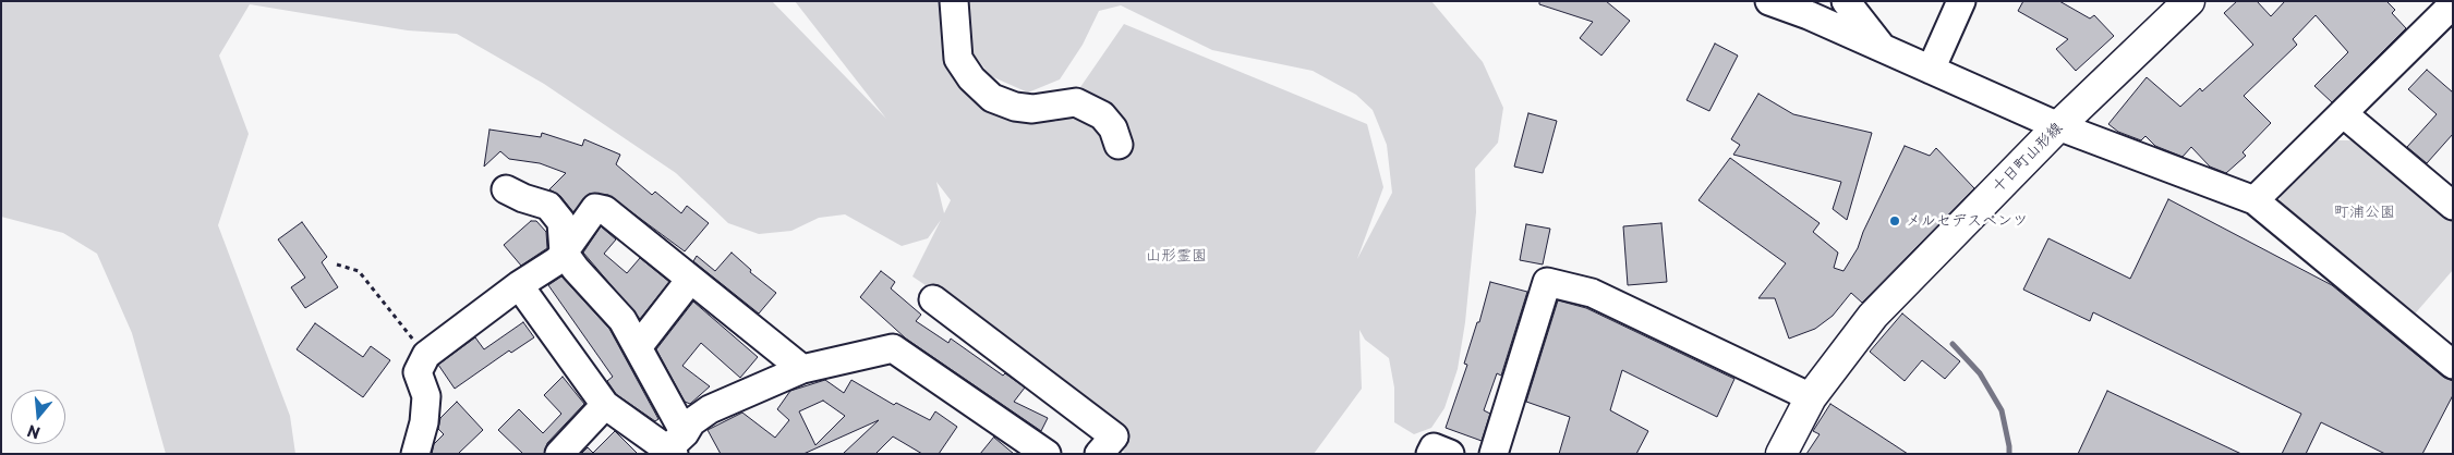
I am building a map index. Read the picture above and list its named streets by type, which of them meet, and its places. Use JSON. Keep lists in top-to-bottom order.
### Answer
{
  "streets": {
    "main road": ["十日町山形線"]
  },
  "parks": ["町浦公園", "山形霊園"],
  "places": ["メルセデスベンツ"],
  "north": "bottom"
}
